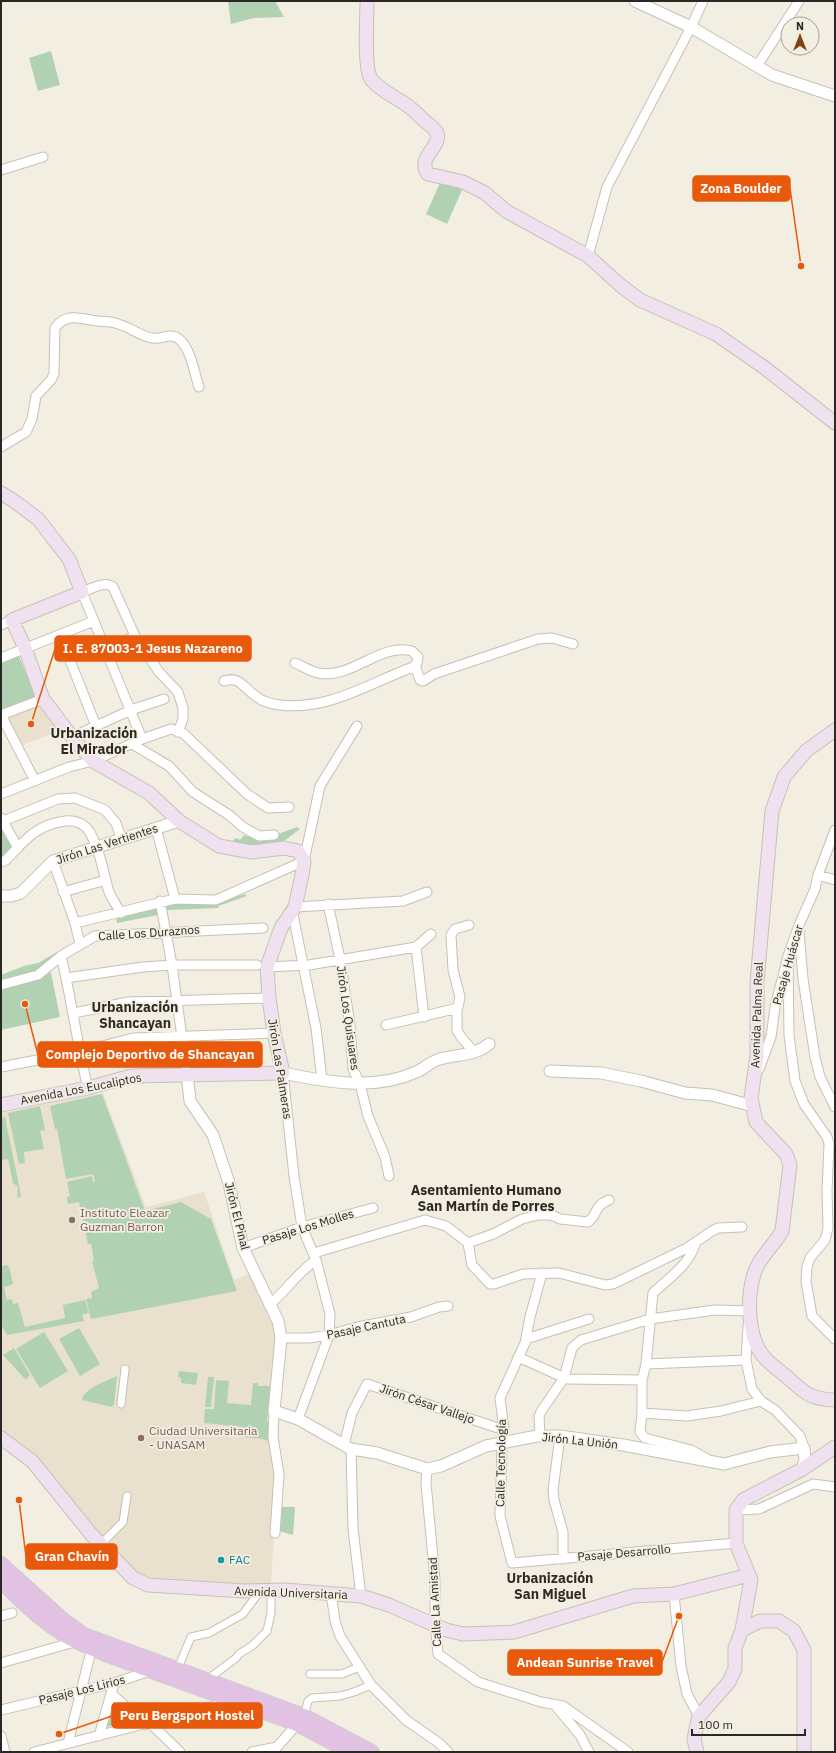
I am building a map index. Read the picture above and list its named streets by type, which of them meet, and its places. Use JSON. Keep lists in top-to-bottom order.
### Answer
{
  "streets": {
    "main road": [
      "Avenida Palma Real",
      "Jirón Las Palmeras",
      "Avenida Los Eucaliptos",
      "Avenida Universitaria"
    ],
    "street": [
      "Jirón Las Vertientes",
      "Calle Los Duraznos",
      "Pasaje Huáscar",
      "Jirón Los Quisuares",
      "Jirón El Pinal",
      "Pasaje Los Molles",
      "Pasaje Cantuta",
      "Jirón César Vallejo",
      "Jirón La Unión",
      "Calle Tecnología",
      "Pasaje Desarrollo",
      "Calle La Amistad",
      "Pasaje Los Lirios"
    ]
  },
  "crossings": [
    ["Calle Los Duraznos", "Jirón El Pinal"],
    ["Pasaje Huáscar", "Avenida Palma Real"],
    ["Jirón Los Quisuares", "Avenida Los Eucaliptos"],
    ["Jirón Las Palmeras", "Avenida Los Eucaliptos"],
    ["Jirón Las Palmeras", "Pasaje Los Molles"],
    ["Jirón Las Palmeras", "Pasaje Cantuta"],
    ["Avenida Los Eucaliptos", "Jirón El Pinal"],
    ["Jirón El Pinal", "Pasaje Los Molles"],
    ["Jirón El Pinal", "Pasaje Cantuta"],
    ["Jirón César Vallejo", "Calle Tecnología"],
    ["Jirón César Vallejo", "Avenida Universitaria"],
    ["Jirón La Unión", "Calle Tecnología"],
    ["Jirón La Unión", "Calle La Amistad"],
    ["Calle Tecnología", "Pasaje Desarrollo"],
    ["Avenida Universitaria", "Calle La Amistad"]
  ],
  "districts": [
    "Urbanización El Mirador",
    "Urbanización Shancayan",
    "Asentamiento Humano San Martín de Porres",
    "Urbanización San Miguel"
  ],
  "places": [
    "Zona Boulder",
    "I. E. 87003-1 Jesus Nazareno",
    "Complejo Deportivo de Shancayan",
    "Instituto Eleazar Guzman Barron",
    "Ciudad Universitaria - UNASAM",
    "Gran Chavín",
    "FAC",
    "Andean Sunrise Travel",
    "Peru Bergsport Hostel"
  ],
  "scale_bar": "100 m",
  "north": "top"
}
